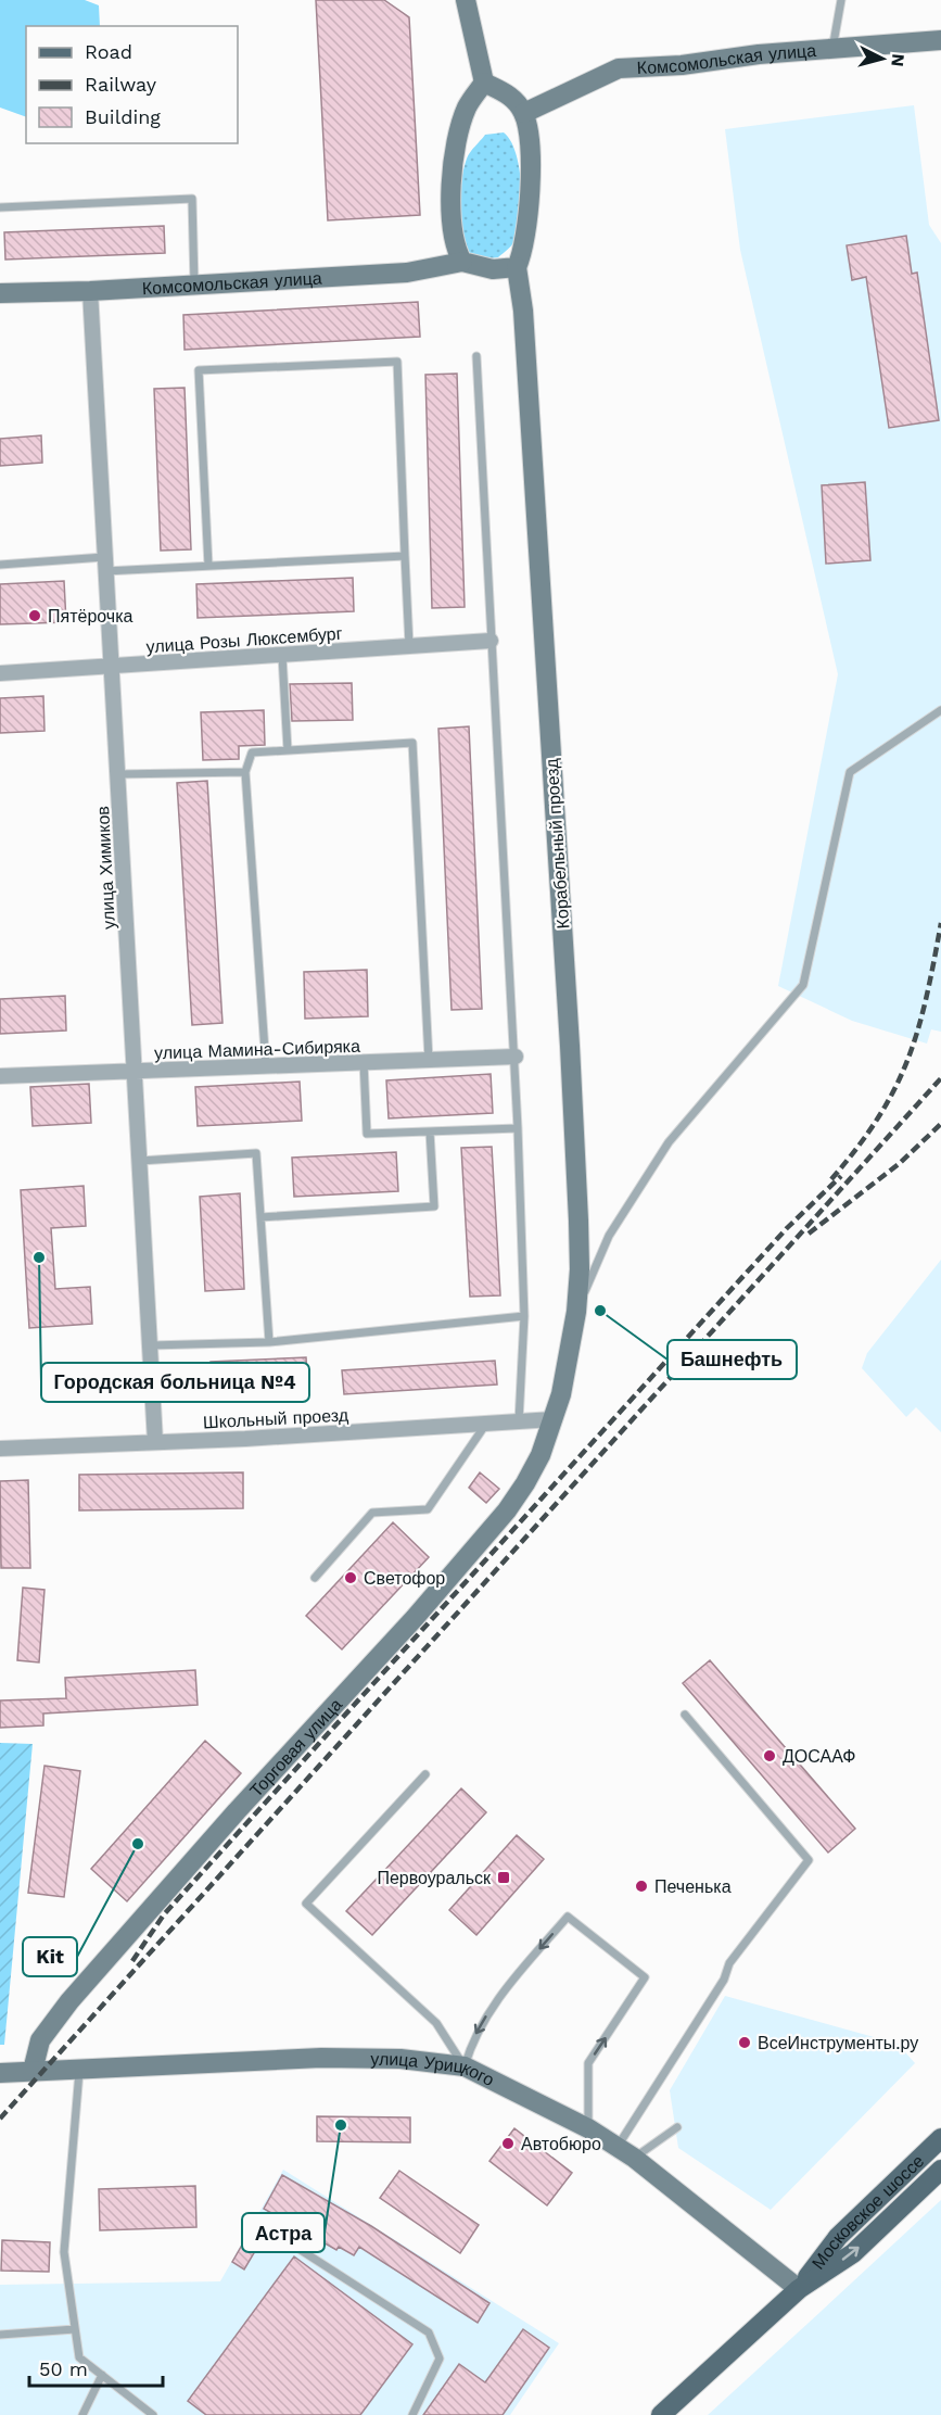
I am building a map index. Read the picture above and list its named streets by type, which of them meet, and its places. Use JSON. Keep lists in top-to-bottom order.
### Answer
{
  "streets": {
    "main road": ["Московское шоссе"],
    "street": [
      "Комсомольская улица",
      "улица Розы Люксембург",
      "Корабельный проезд",
      "улица Химиков",
      "улица Мамина-Сибиряка",
      "Школьный проезд",
      "Торговая улица",
      "улица Урицкого"
    ]
  },
  "crossings": [
    ["Комсомольская улица", "улица Химиков"],
    ["улица Розы Люксембург", "улица Химиков"],
    ["Корабельный проезд", "Школьный проезд"],
    ["Корабельный проезд", "Торговая улица"],
    ["улица Химиков", "улица Мамина-Сибиряка"],
    ["улица Химиков", "Школьный проезд"],
    ["Школьный проезд", "Торговая улица"],
    ["Торговая улица", "улица Урицкого"],
    ["улица Урицкого", "Московское шоссе"]
  ],
  "places": {
    "other": [
      "Пятёрочка",
      "Городская больница №4",
      "Башнефть",
      "Светофор",
      "ДОСААФ",
      "Kit",
      "Печенька",
      "ВсеИнструменты.ру",
      "Астра",
      "Автобюро"
    ],
    "transit": ["Первоуральск"]
  },
  "legend": ["Road", "Railway", "Building"],
  "scale_bar": "50 m",
  "north": "right"
}
